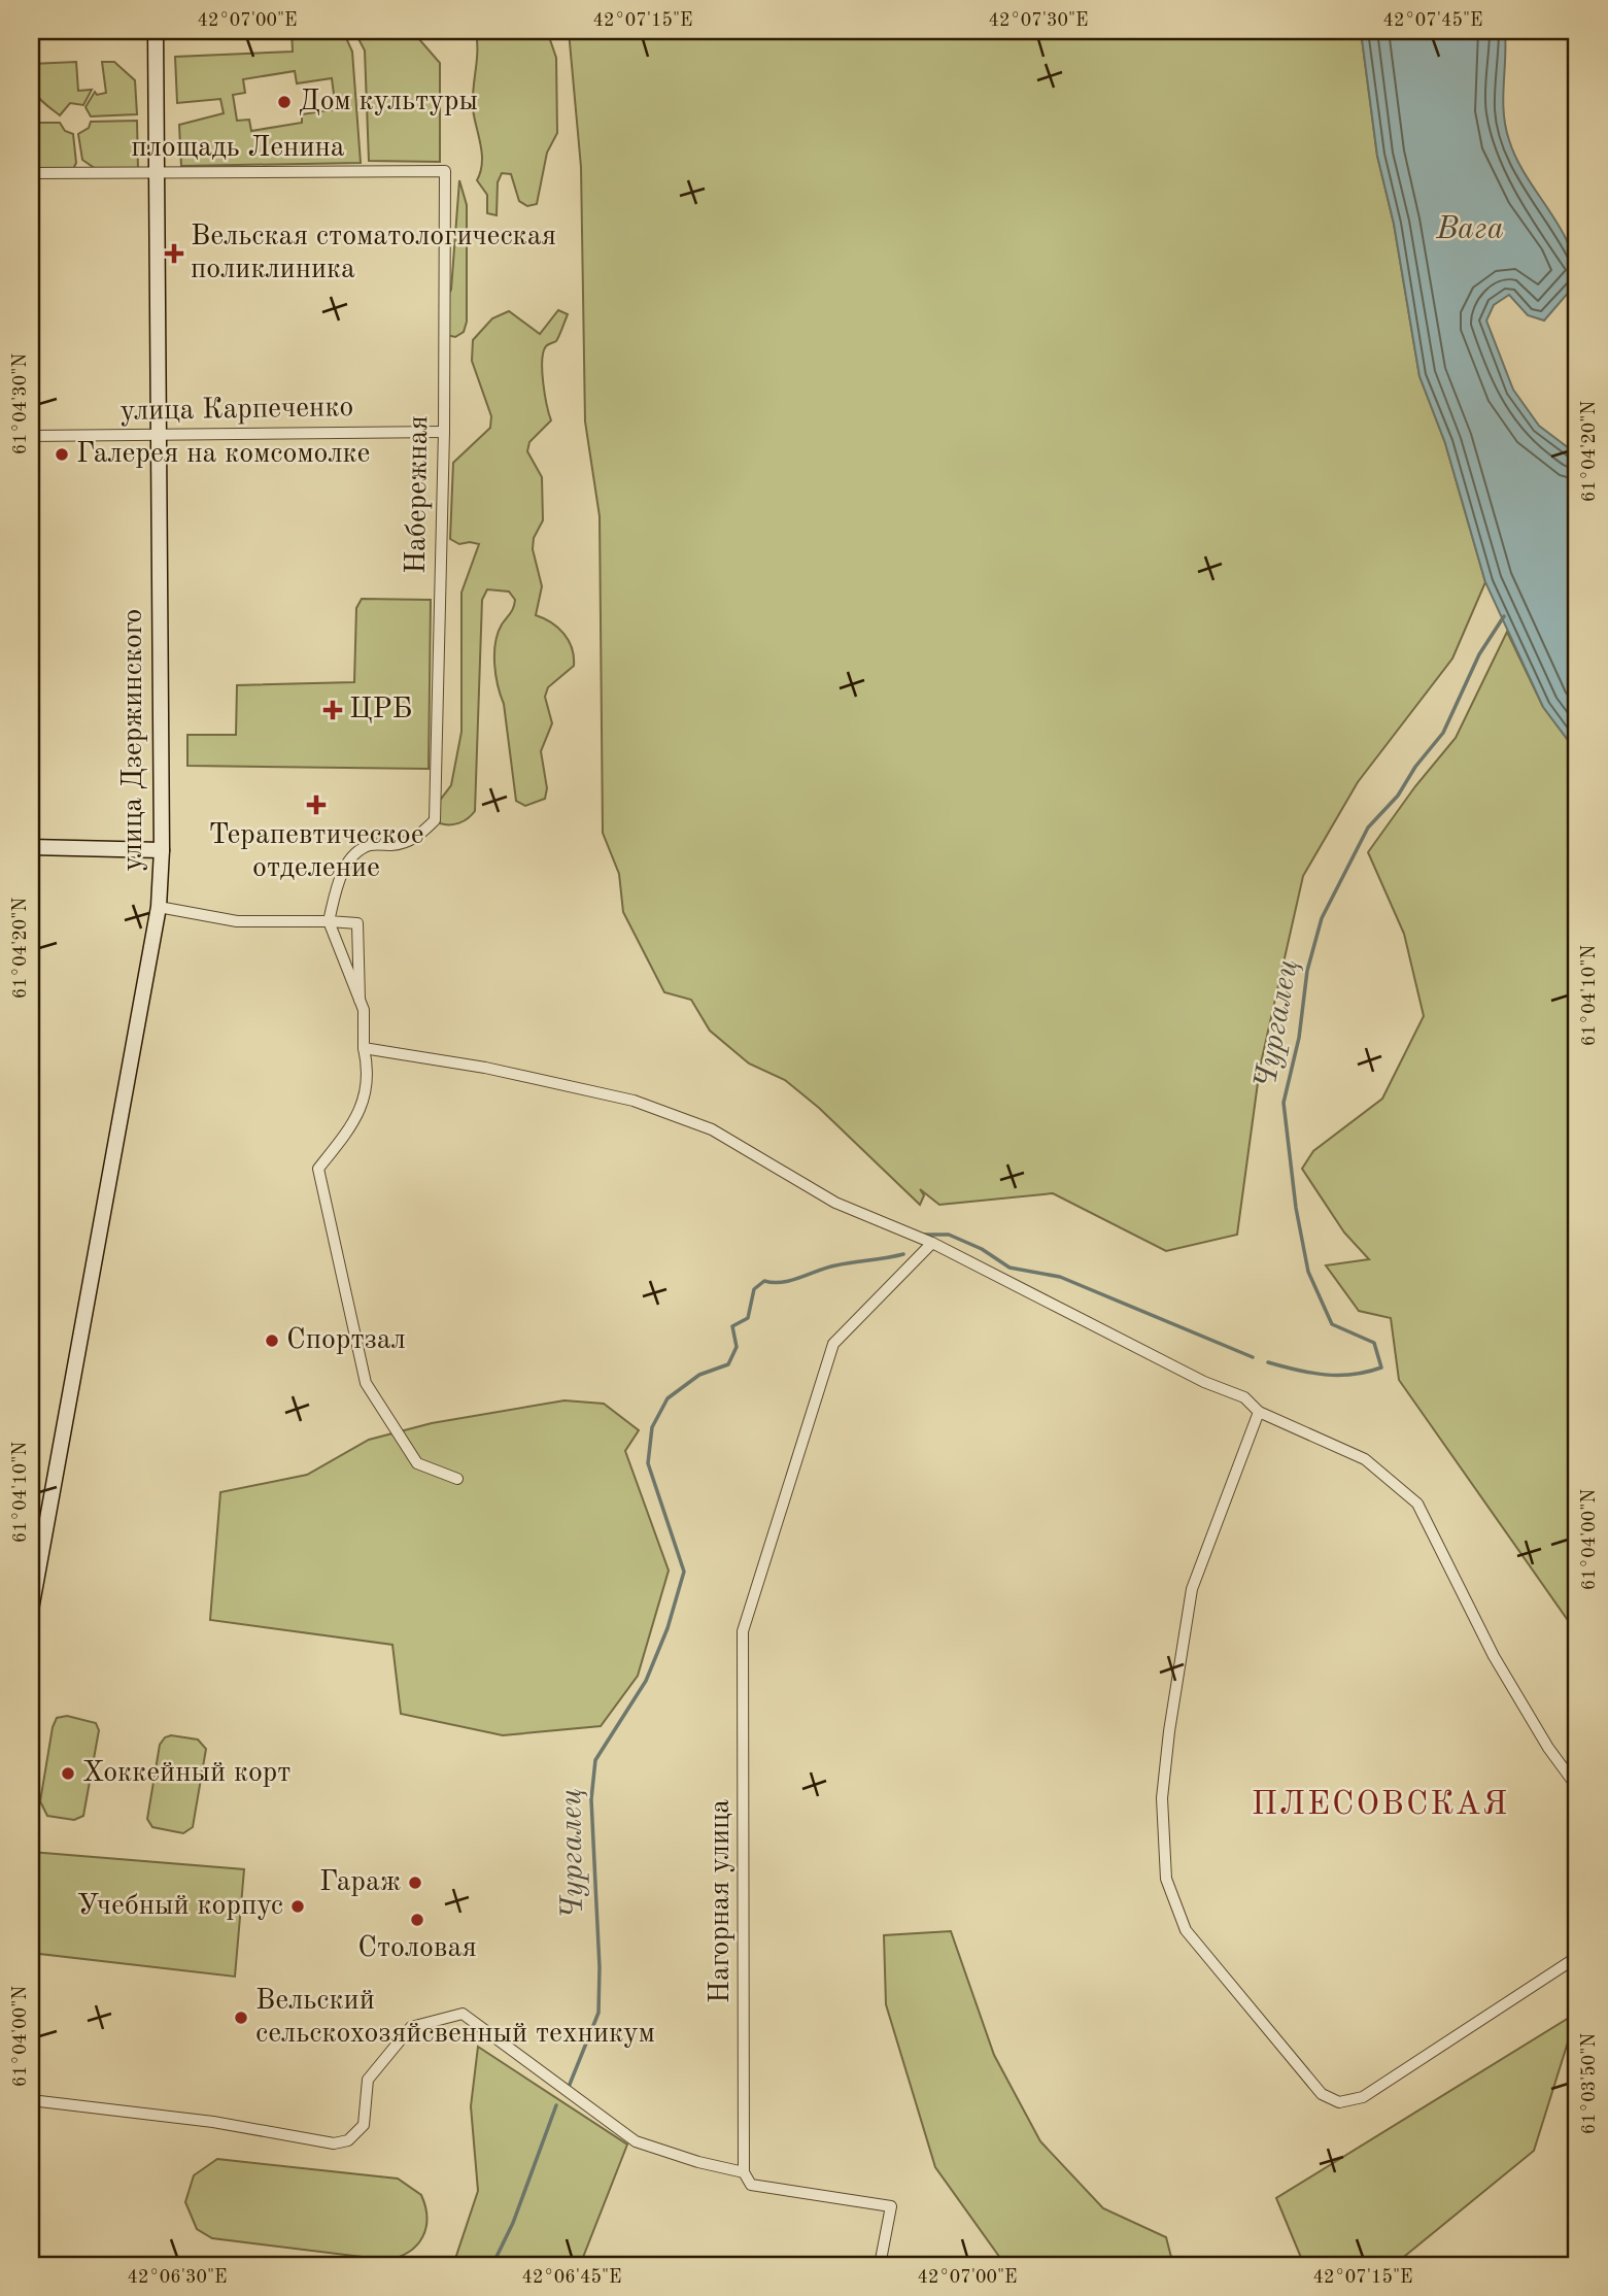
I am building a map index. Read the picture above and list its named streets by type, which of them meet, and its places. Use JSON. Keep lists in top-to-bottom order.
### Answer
{
  "streets": {
    "main road": ["улица Дзержинского"],
    "street": [
      "площадь Ленина",
      "улица Карпеченко",
      "Набережная",
      "Нагорная улица"
    ]
  },
  "crossings": [
    ["площадь Ленина", "Набережная"],
    ["площадь Ленина", "улица Дзержинского"],
    ["улица Карпеченко", "Набережная"],
    ["улица Карпеченко", "улица Дзержинского"]
  ],
  "districts": ["ПЛЕСОВСКАЯ"],
  "water": ["Вага", "Чургалец"],
  "places": {
    "other": [
      "Дом культуры",
      "Галерея на комсомолке",
      "Спортзал",
      "Хоккейный корт",
      "Гараж",
      "Учебный корпус",
      "Столовая",
      "Вельский сельскохозяйсвенный техникум"
    ],
    "health": ["Вельская стоматологическая поликлиника", "ЦРБ", "Терапевтическое отделение"]
  },
  "coordinates": [
    "42°07'00\"E",
    "42°07'15\"E",
    "42°07'30\"E",
    "42°07'45\"E",
    "61°04'30\"N",
    "61°04'20\"N",
    "61°04'10\"N",
    "61°04'00\"N",
    "61°03'50\"N",
    "42°06'30\"E",
    "42°06'45\"E"
  ]
}
